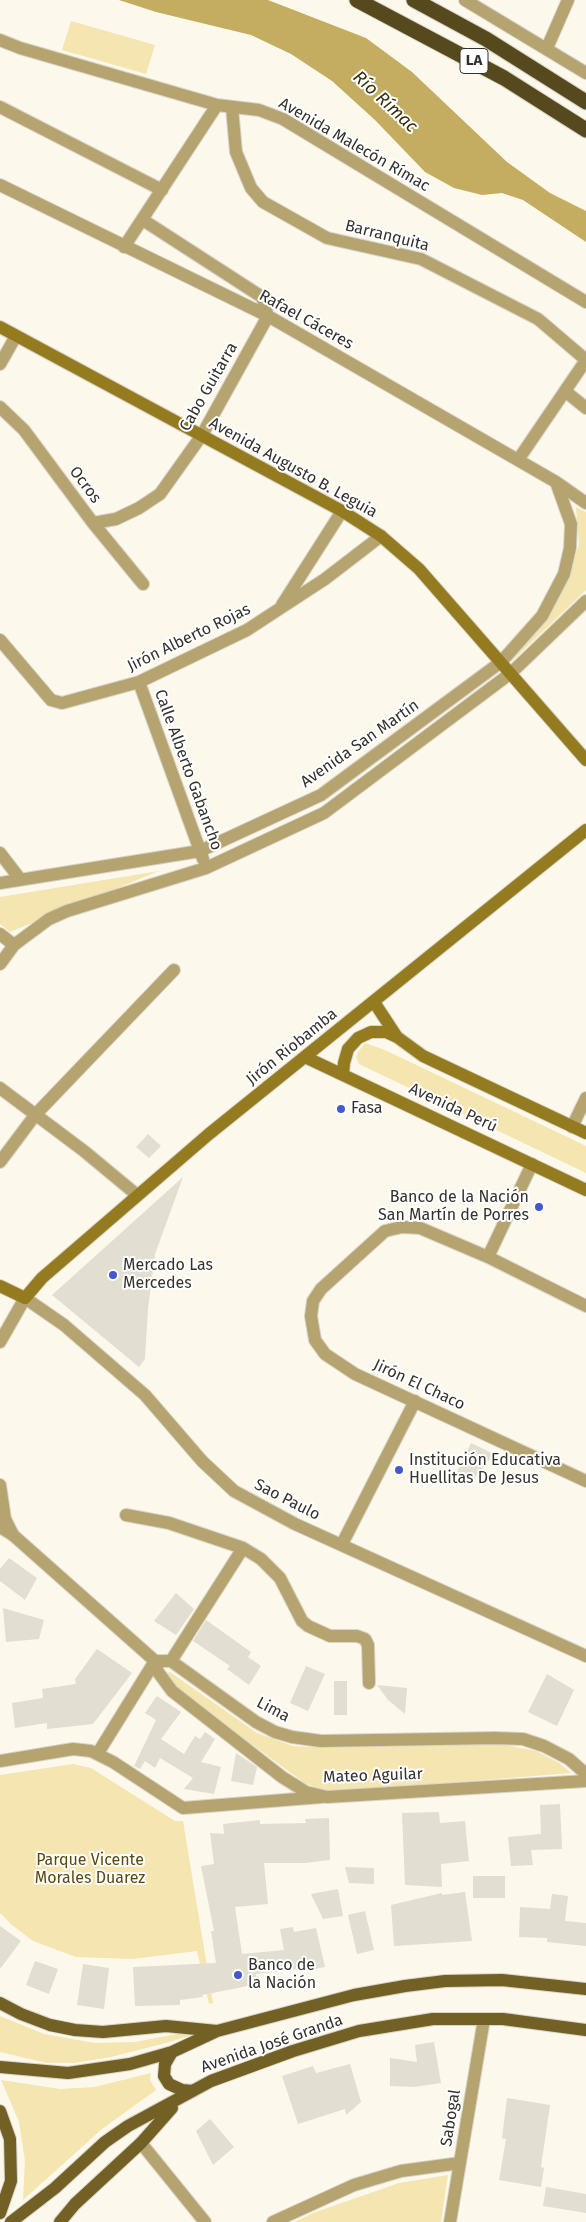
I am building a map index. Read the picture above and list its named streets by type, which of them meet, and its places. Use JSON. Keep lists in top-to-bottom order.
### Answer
{
  "streets": {
    "highway": ["LA"],
    "main road": [
      "Avenida Augusto B. Leguia",
      "Jirón Riobamba",
      "Avenida Perú",
      "Avenida José Granda"
    ],
    "street": [
      "Avenida Malecón Rímac",
      "Barranquita",
      "Rafael Cáceres",
      "Cabo Guitarra",
      "Ocros",
      "Jirón Alberto Rojas",
      "Avenida San Martín",
      "Calle Alberto Gabancho",
      "Jirón El Chaco",
      "Sao Paulo",
      "Lima",
      "Mateo Aguilar",
      "Sabogal"
    ]
  },
  "crossings": [
    ["Avenida Malecón Rímac", "Barranquita"],
    ["Rafael Cáceres", "Cabo Guitarra"],
    ["Rafael Cáceres", "Avenida San Martín"],
    ["Cabo Guitarra", "Avenida Augusto B. Leguia"],
    ["Cabo Guitarra", "Ocros"],
    ["Avenida Augusto B. Leguia", "Jirón Alberto Rojas"],
    ["Avenida Augusto B. Leguia", "Avenida San Martín"],
    ["Jirón Alberto Rojas", "Calle Alberto Gabancho"],
    ["Avenida San Martín", "Calle Alberto Gabancho"],
    ["Jirón Riobamba", "Avenida Perú"],
    ["Jirón Riobamba", "Sao Paulo"],
    ["Avenida José Granda", "Sabogal"]
  ],
  "water": ["Río Rímac"],
  "parks": ["Parque Vicente Morales Duarez"],
  "places": [
    "Fasa",
    "Banco de la Nación San Martín de Porres",
    "Mercado Las Mercedes",
    "Institución Educativa Huellitas De Jesus",
    "Banco de la Nación"
  ]
}
